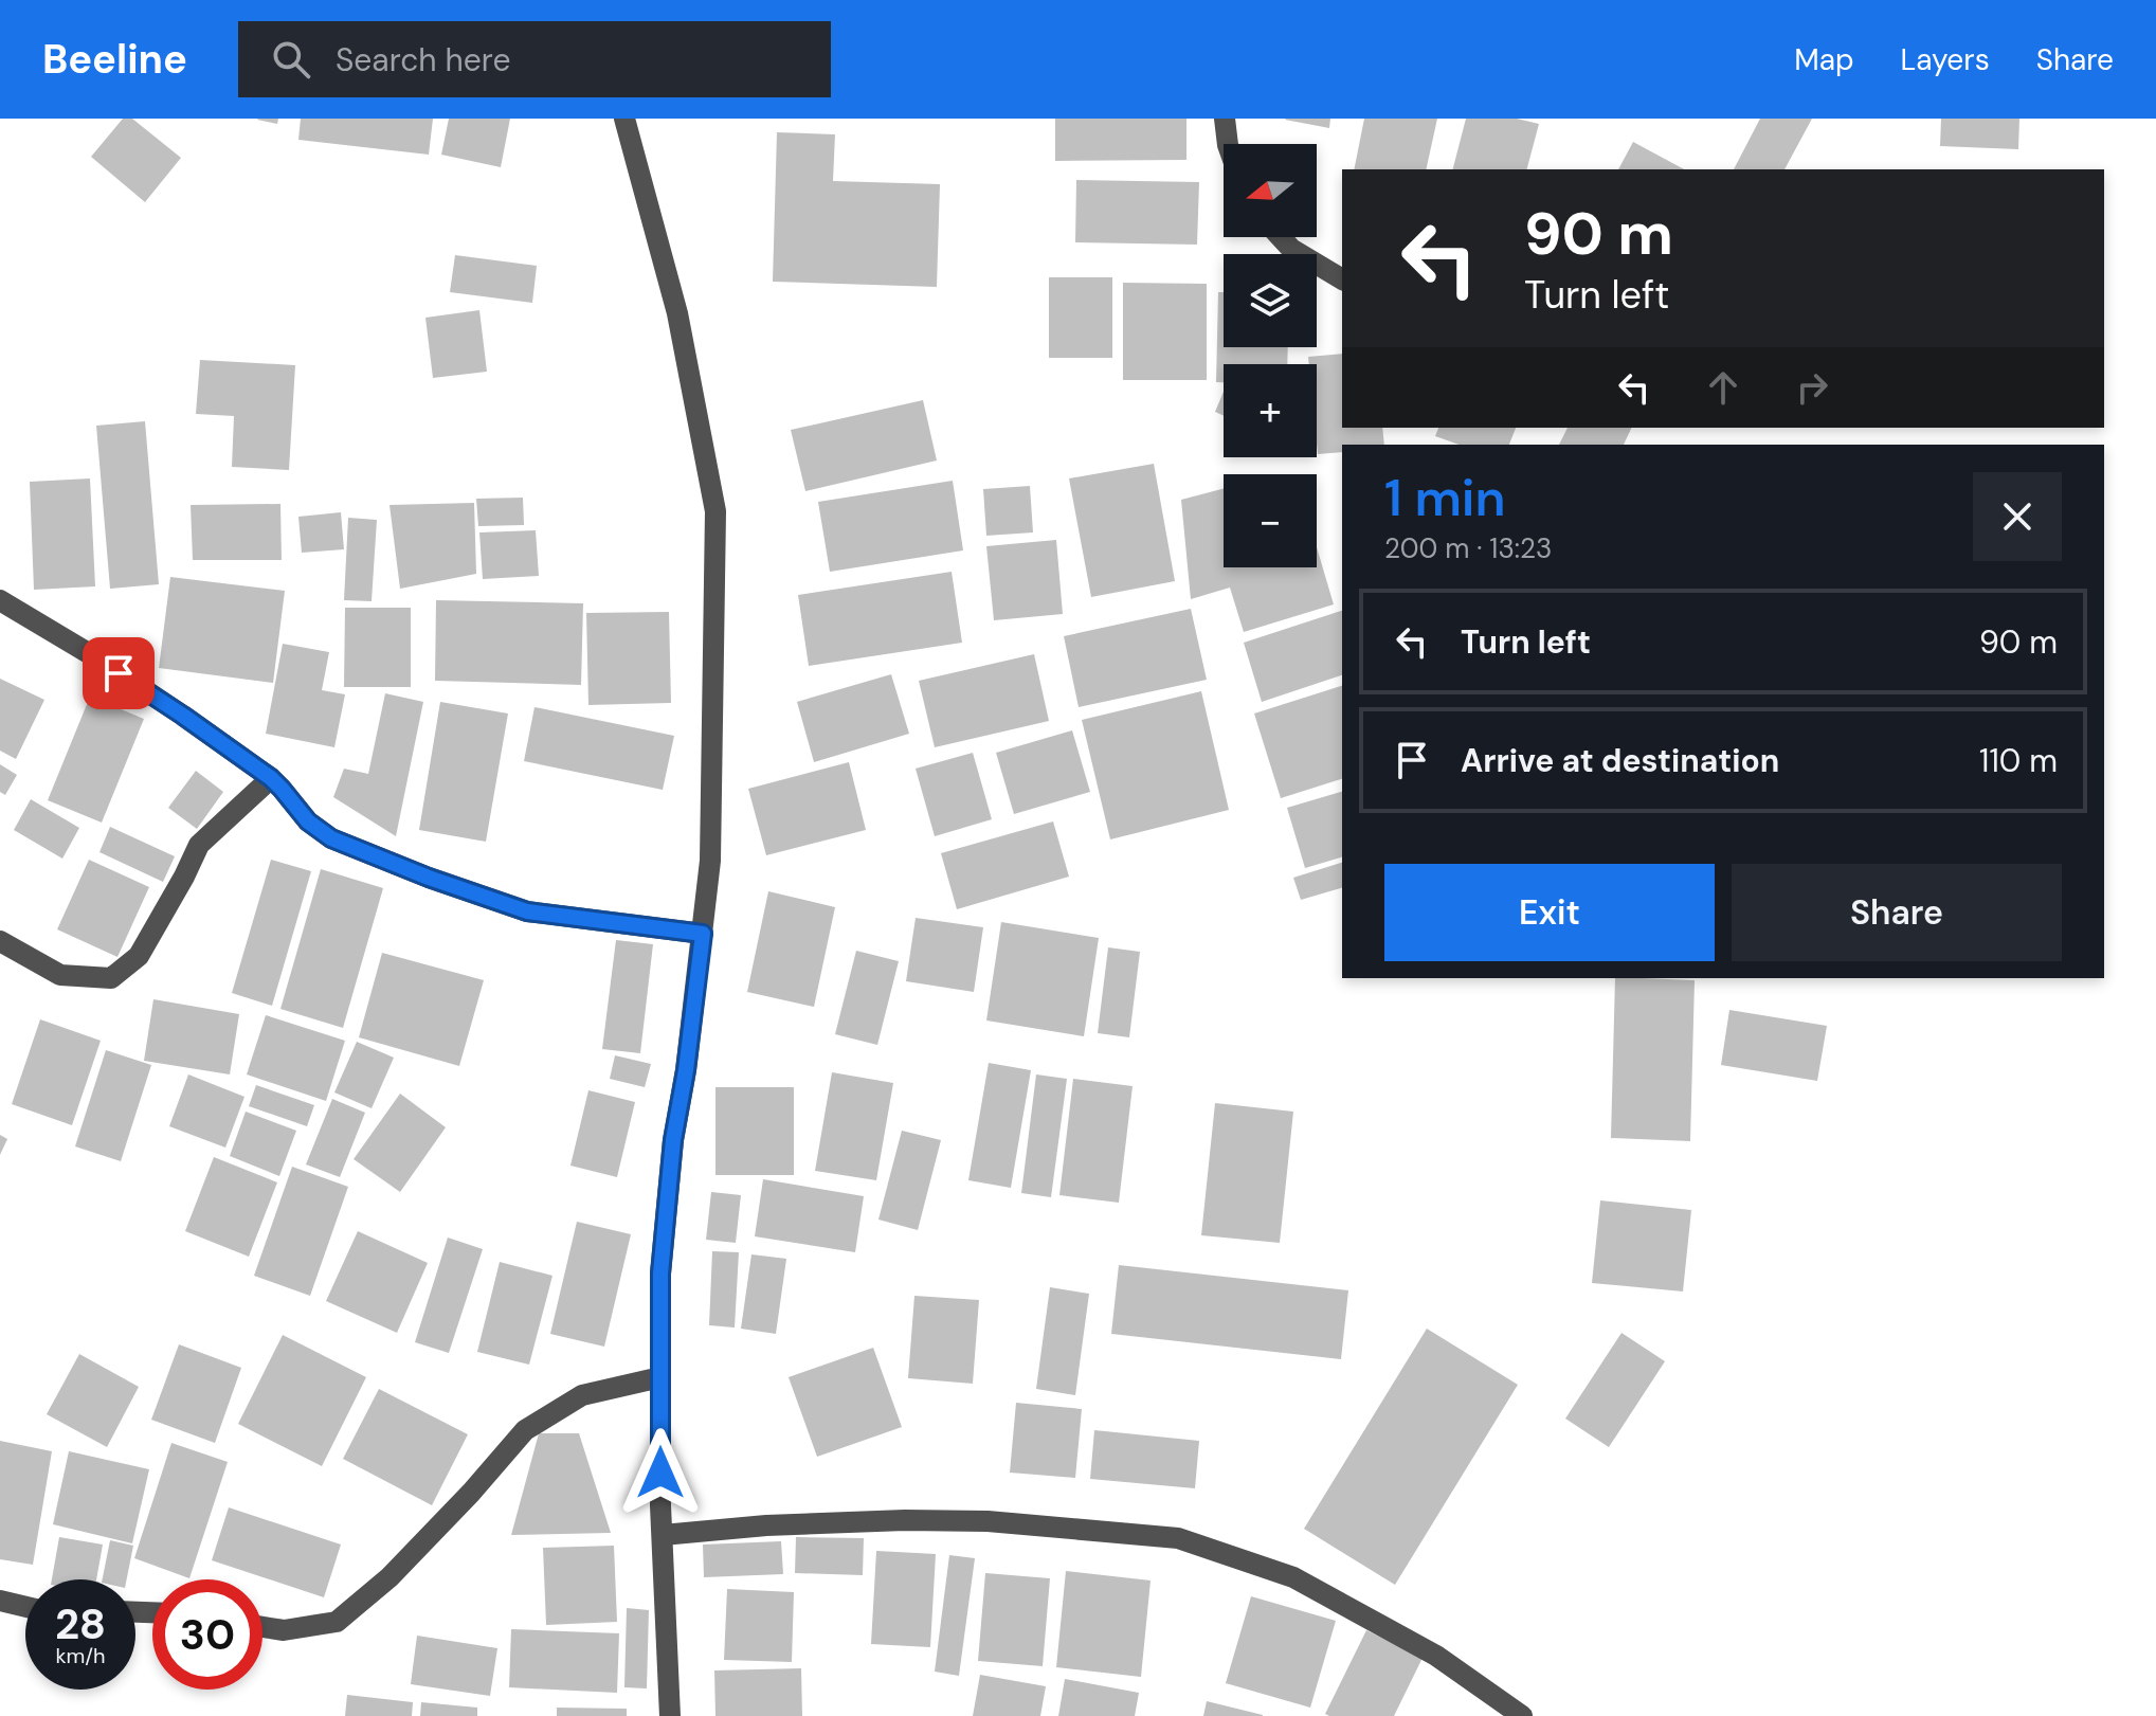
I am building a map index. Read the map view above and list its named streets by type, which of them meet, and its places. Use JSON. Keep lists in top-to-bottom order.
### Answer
{
  "north": "left",
  "page": {
    "header": "Beeline",
    "search": "Search here",
    "nav": ["Map", "Layers", "Share"],
    "map_buttons": ["+", "−"],
    "turn": ["90 m", "Turn left"],
    "heading": ["1 min", "200 m · 13:23"],
    "list": [
      {
        "name": "Turn left",
        "value": "90 m"
      },
      {
        "name": "Arrive at destination",
        "value": "110 m"
      }
    ],
    "buttons": ["Exit", "Share"],
    "speed": "28 km/h",
    "limit": "30"
  }
}
